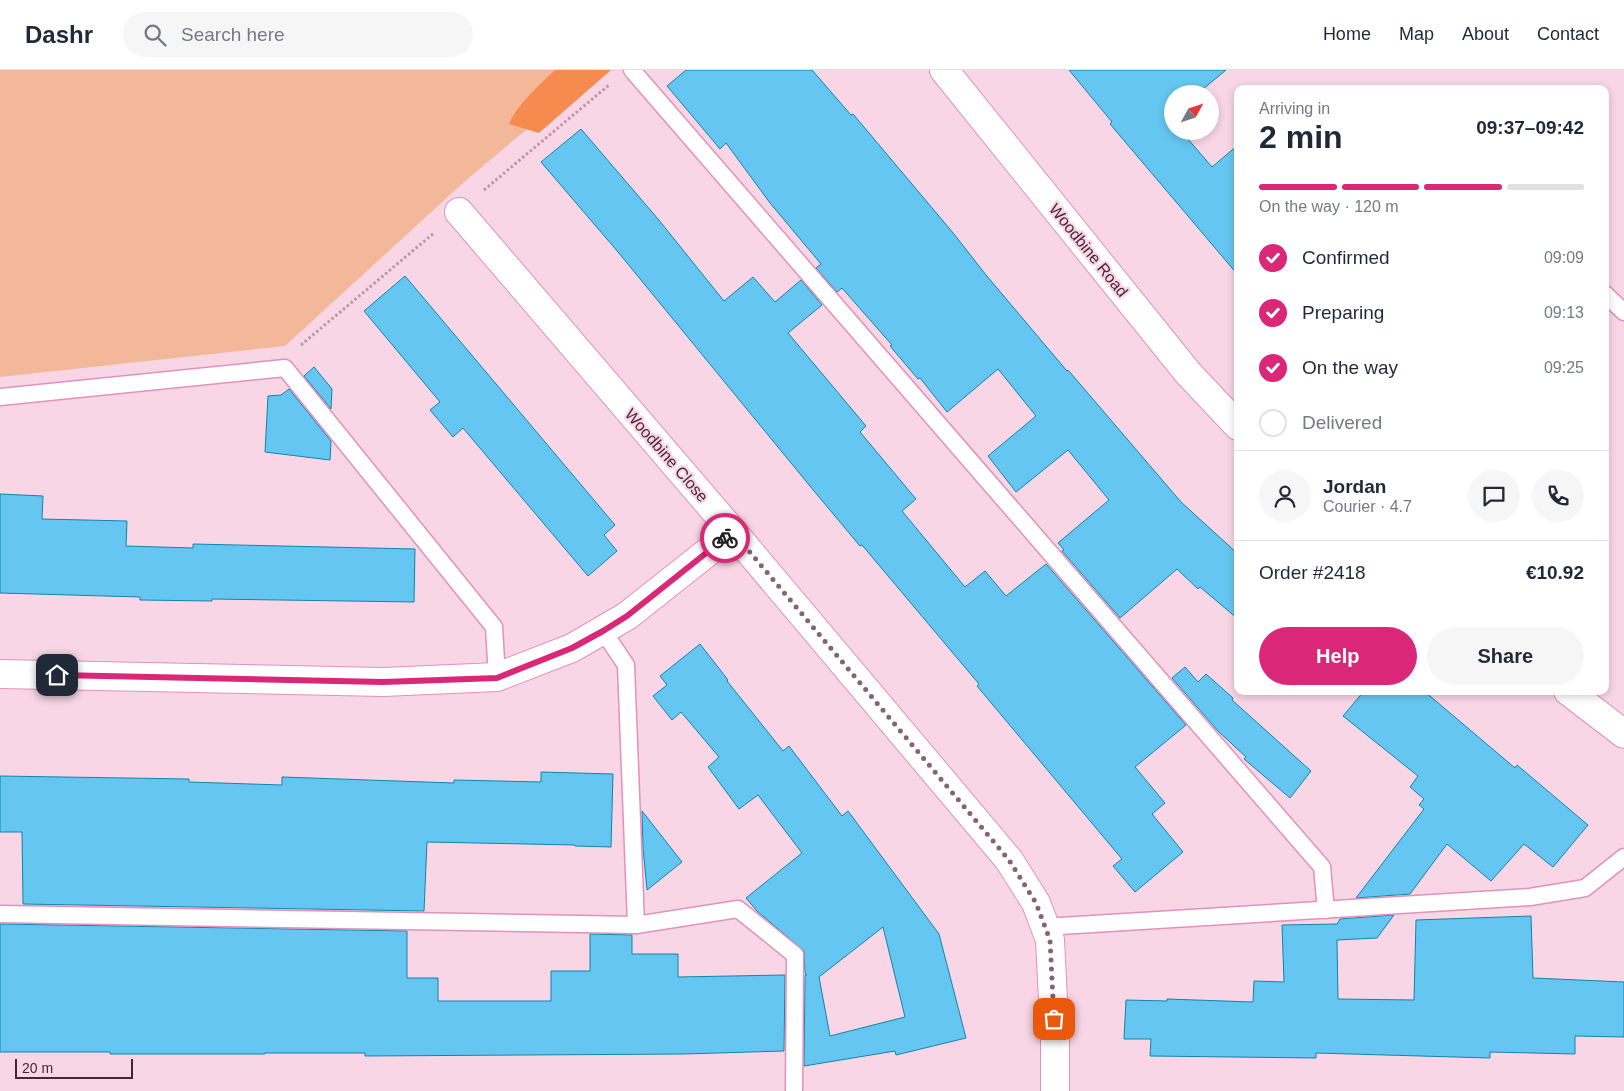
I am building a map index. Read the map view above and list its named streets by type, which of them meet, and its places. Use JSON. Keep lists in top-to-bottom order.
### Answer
{
  "streets": {
    "street": ["Woodbine Road", "Woodbine Close"]
  },
  "scale_bar": "20 m",
  "north": "top right",
  "page": {
    "header": "Dashr",
    "search": "Search here",
    "nav": [
      "Home",
      "Map",
      "About",
      "Contact"
    ],
    "heading": ["2 min", "Arriving in", "09:37–09:42"],
    "panel": [
      "Jordan",
      "Courier · 4.7",
      "Order #2418",
      "€10.92"
    ],
    "bar": "On the way · 120 m",
    "list": [
      ["Confirmed", "09:09"],
      ["Preparing", "09:13"],
      ["On the way", "09:25"],
      "Delivered"
    ],
    "buttons": ["Help", "Share"],
    "scale": "20 m"
  }
}
